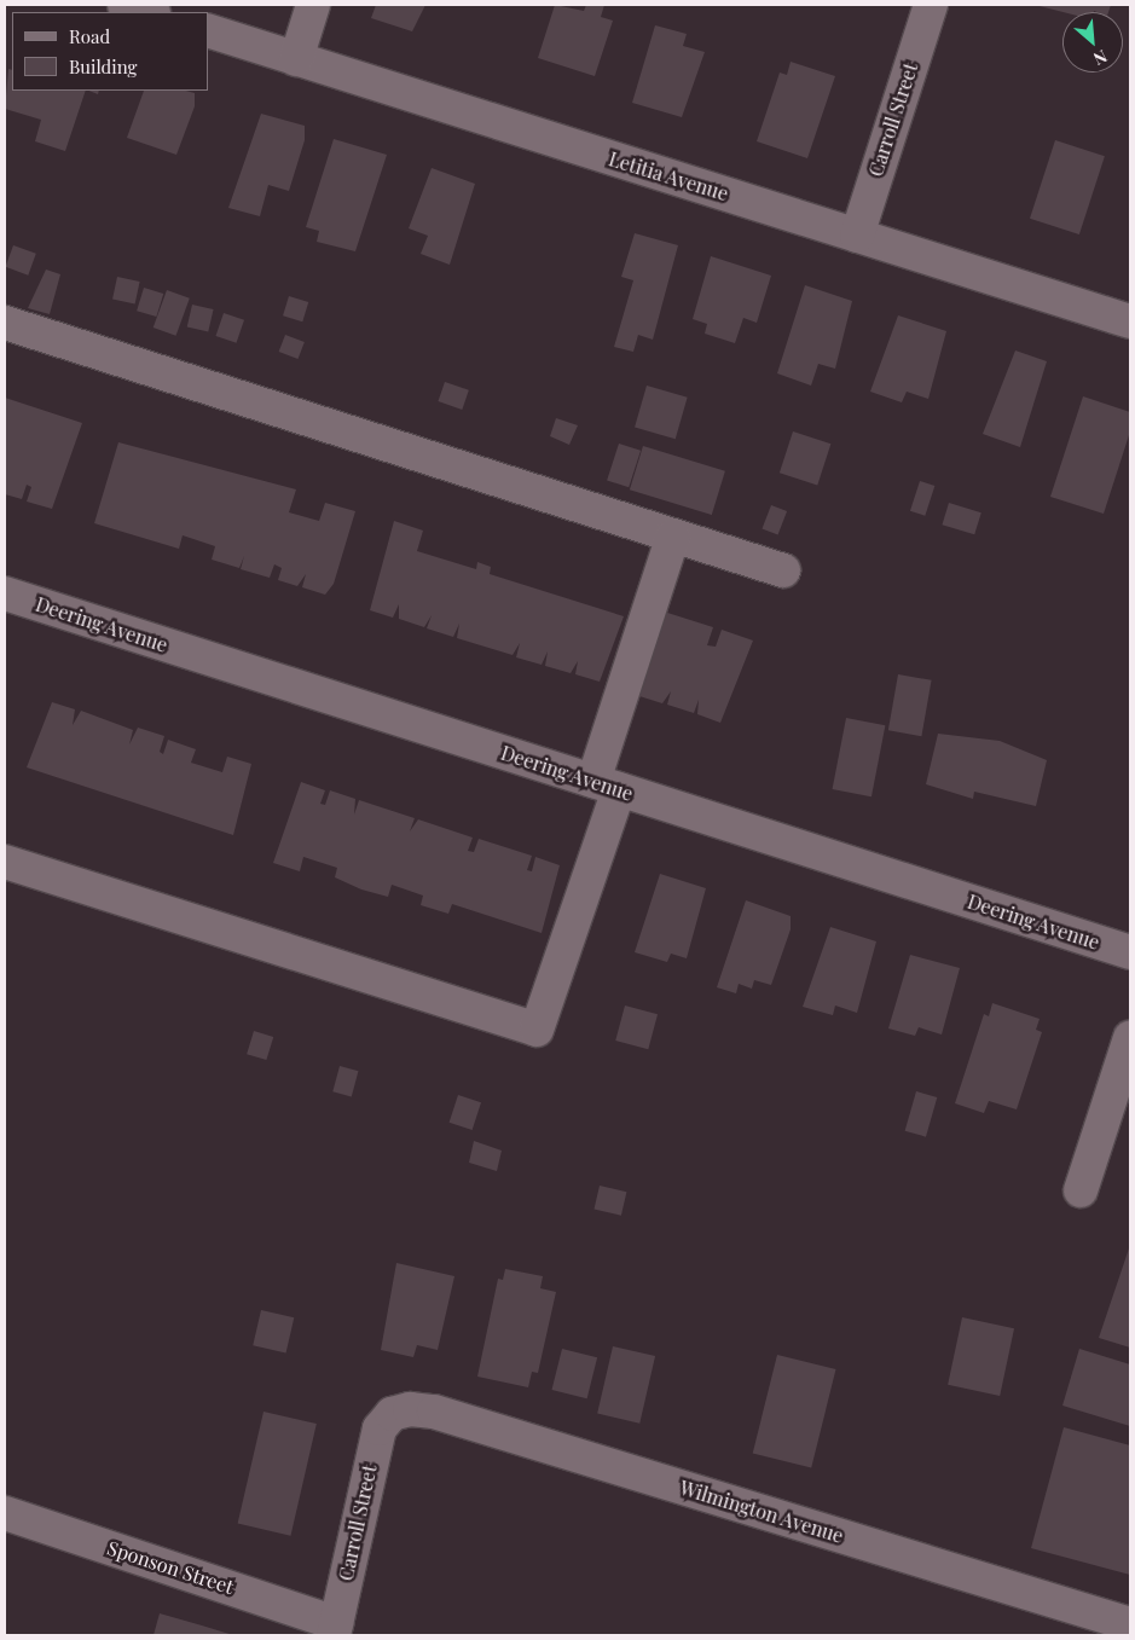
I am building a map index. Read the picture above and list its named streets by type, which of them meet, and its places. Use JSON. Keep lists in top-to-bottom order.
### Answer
{
  "streets": {
    "street": [
      "Carroll Street",
      "Letitia Avenue",
      "Deering Avenue",
      "Wilmington Avenue",
      "Sponson Street"
    ]
  },
  "crossings": [
    ["Carroll Street", "Letitia Avenue"],
    ["Carroll Street", "Wilmington Avenue"],
    ["Carroll Street", "Sponson Street"]
  ],
  "legend": ["Road", "Building"],
  "north": "bottom right"
}
